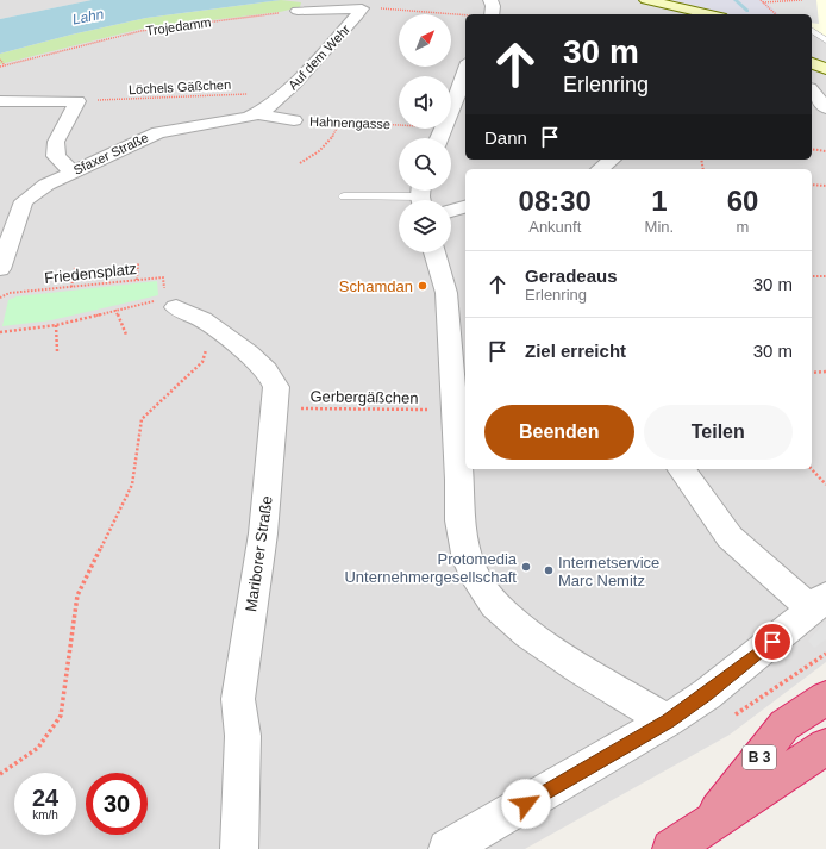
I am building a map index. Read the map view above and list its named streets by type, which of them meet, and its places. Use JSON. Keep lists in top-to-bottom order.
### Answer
{
  "streets": {
    "highway": ["B 3"],
    "street": [
      "Auf dem Wehr",
      "Hahnengasse",
      "Sfaxer Straße",
      "Mariborer Straße"
    ],
    "path": [
      "Trojedamm",
      "Löchels Gäßchen",
      "Friedensplatz",
      "Gerbergäßchen"
    ]
  },
  "crossings": [
    ["Auf dem Wehr", "Löchels Gäßchen"],
    ["Auf dem Wehr", "Sfaxer Straße"],
    ["Löchels Gäßchen", "Sfaxer Straße"],
    ["Hahnengasse", "Sfaxer Straße"],
    ["Friedensplatz", "Mariborer Straße"],
    ["Gerbergäßchen", "Mariborer Straße"]
  ],
  "water": ["Lahn"],
  "places": ["Schamdan", "Protomedia Unternehmergesellschaft", "Internetservice Marc Nemitz"],
  "north": "top right",
  "page": {
    "turn": ["30 m", "Erlenring"],
    "then": "Dann",
    "eta": [
      "08:30",
      "Ankunft",
      "1",
      "Min.",
      "60",
      "m"
    ],
    "list": [
      {
        "name": "Geradeaus",
        "note": "Erlenring",
        "value": "30 m"
      },
      {
        "name": "Ziel erreicht",
        "value": "30 m"
      }
    ],
    "buttons": ["Beenden", "Teilen"],
    "speed": "24 km/h",
    "limit": "30"
  }
}
